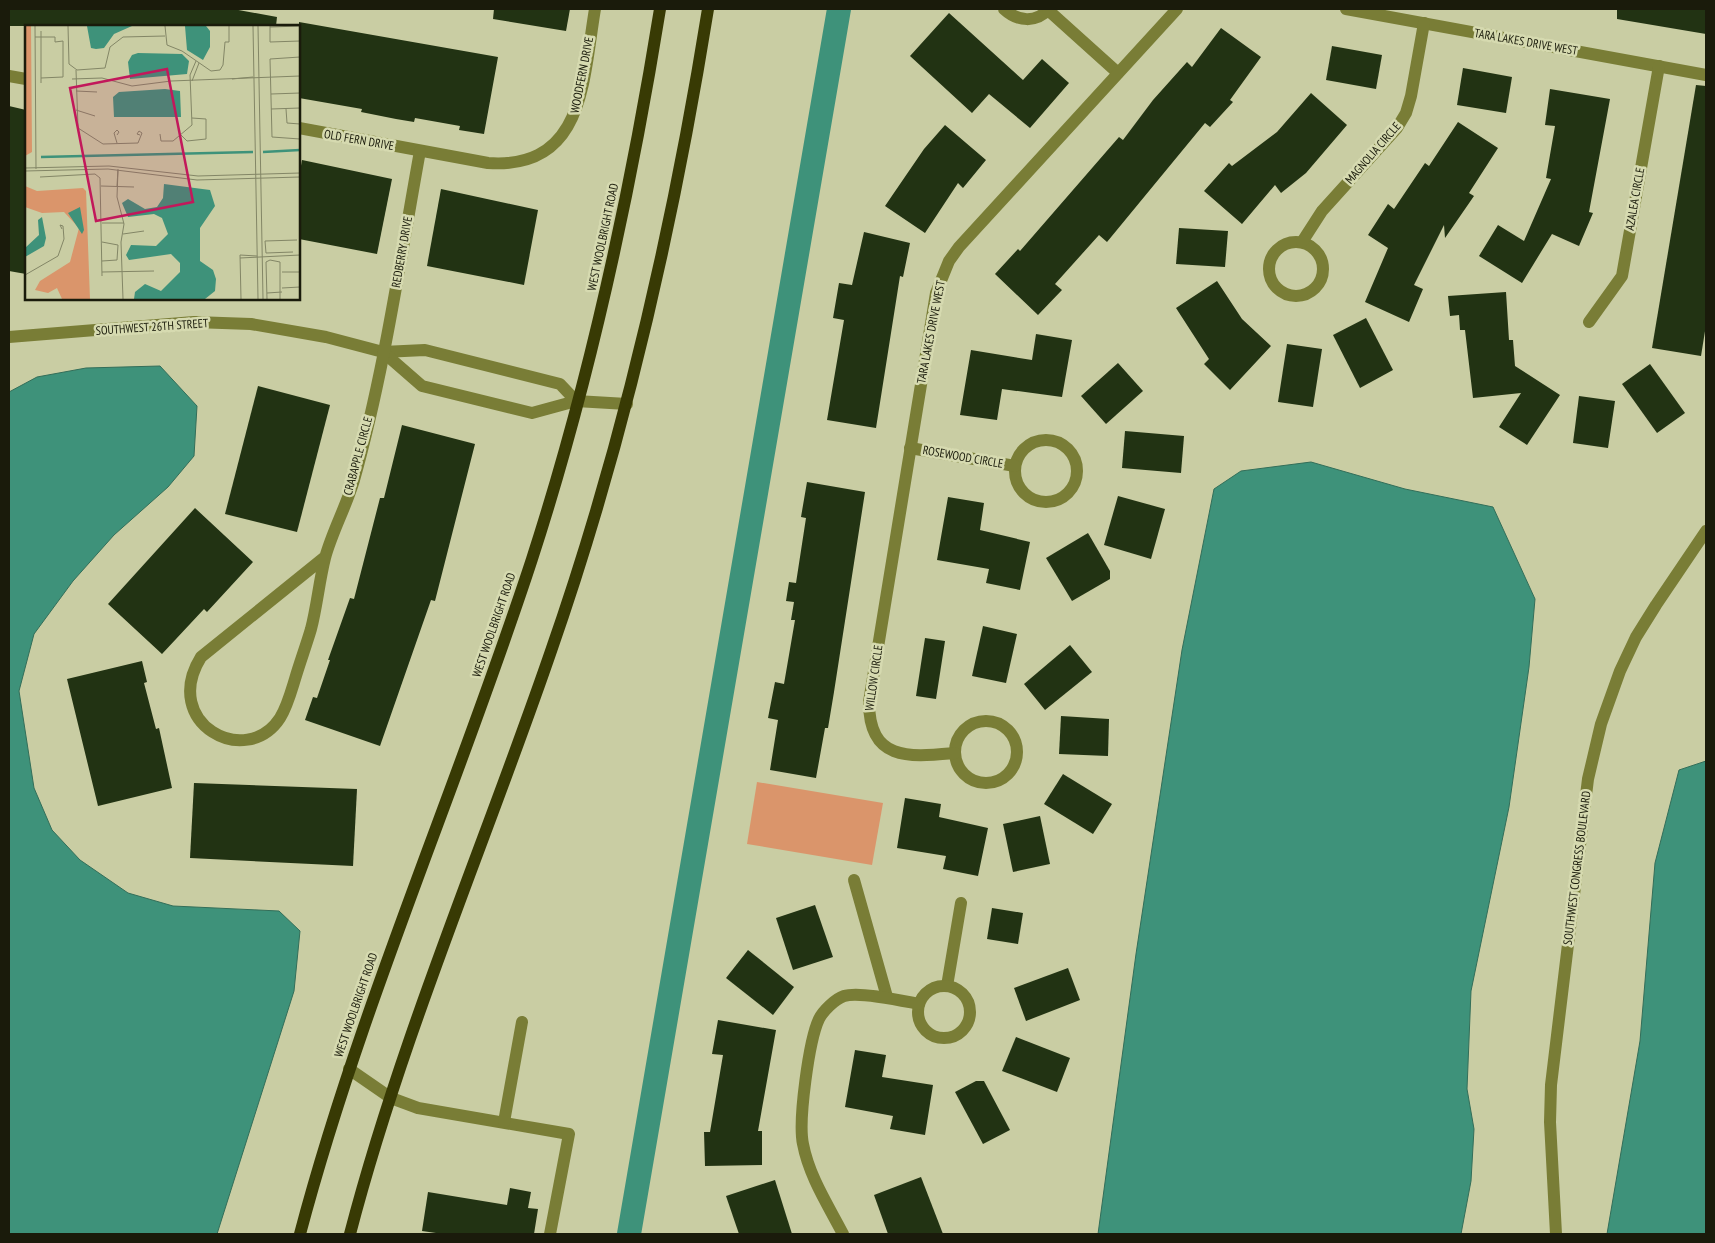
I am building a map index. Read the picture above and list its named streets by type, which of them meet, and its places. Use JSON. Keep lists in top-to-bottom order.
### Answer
{
  "streets": {
    "main road": ["WEST WOOLBRIGHT ROAD"],
    "street": [
      "TARA LAKES DRIVE WEST",
      "WOODFERN DRIVE",
      "OLD FERN DRIVE",
      "MAGNOLIA CIRCLE",
      "AZALEA CIRCLE",
      "REDBERRY DRIVE",
      "SOUTHWEST 26TH STREET",
      "CRABAPPLE CIRCLE",
      "ROSEWOOD CIRCLE",
      "WILLOW CIRCLE",
      "SOUTHWEST CONGRESS BOULEVARD"
    ]
  },
  "crossings": [
    ["TARA LAKES DRIVE WEST", "MAGNOLIA CIRCLE"],
    ["TARA LAKES DRIVE WEST", "AZALEA CIRCLE"],
    ["TARA LAKES DRIVE WEST", "ROSEWOOD CIRCLE"],
    ["TARA LAKES DRIVE WEST", "WILLOW CIRCLE"],
    ["WOODFERN DRIVE", "OLD FERN DRIVE"],
    ["WOODFERN DRIVE", "REDBERRY DRIVE"],
    ["OLD FERN DRIVE", "REDBERRY DRIVE"],
    ["WEST WOOLBRIGHT ROAD", "SOUTHWEST 26TH STREET"],
    ["REDBERRY DRIVE", "SOUTHWEST 26TH STREET"],
    ["REDBERRY DRIVE", "CRABAPPLE CIRCLE"],
    ["SOUTHWEST 26TH STREET", "CRABAPPLE CIRCLE"]
  ]
}
